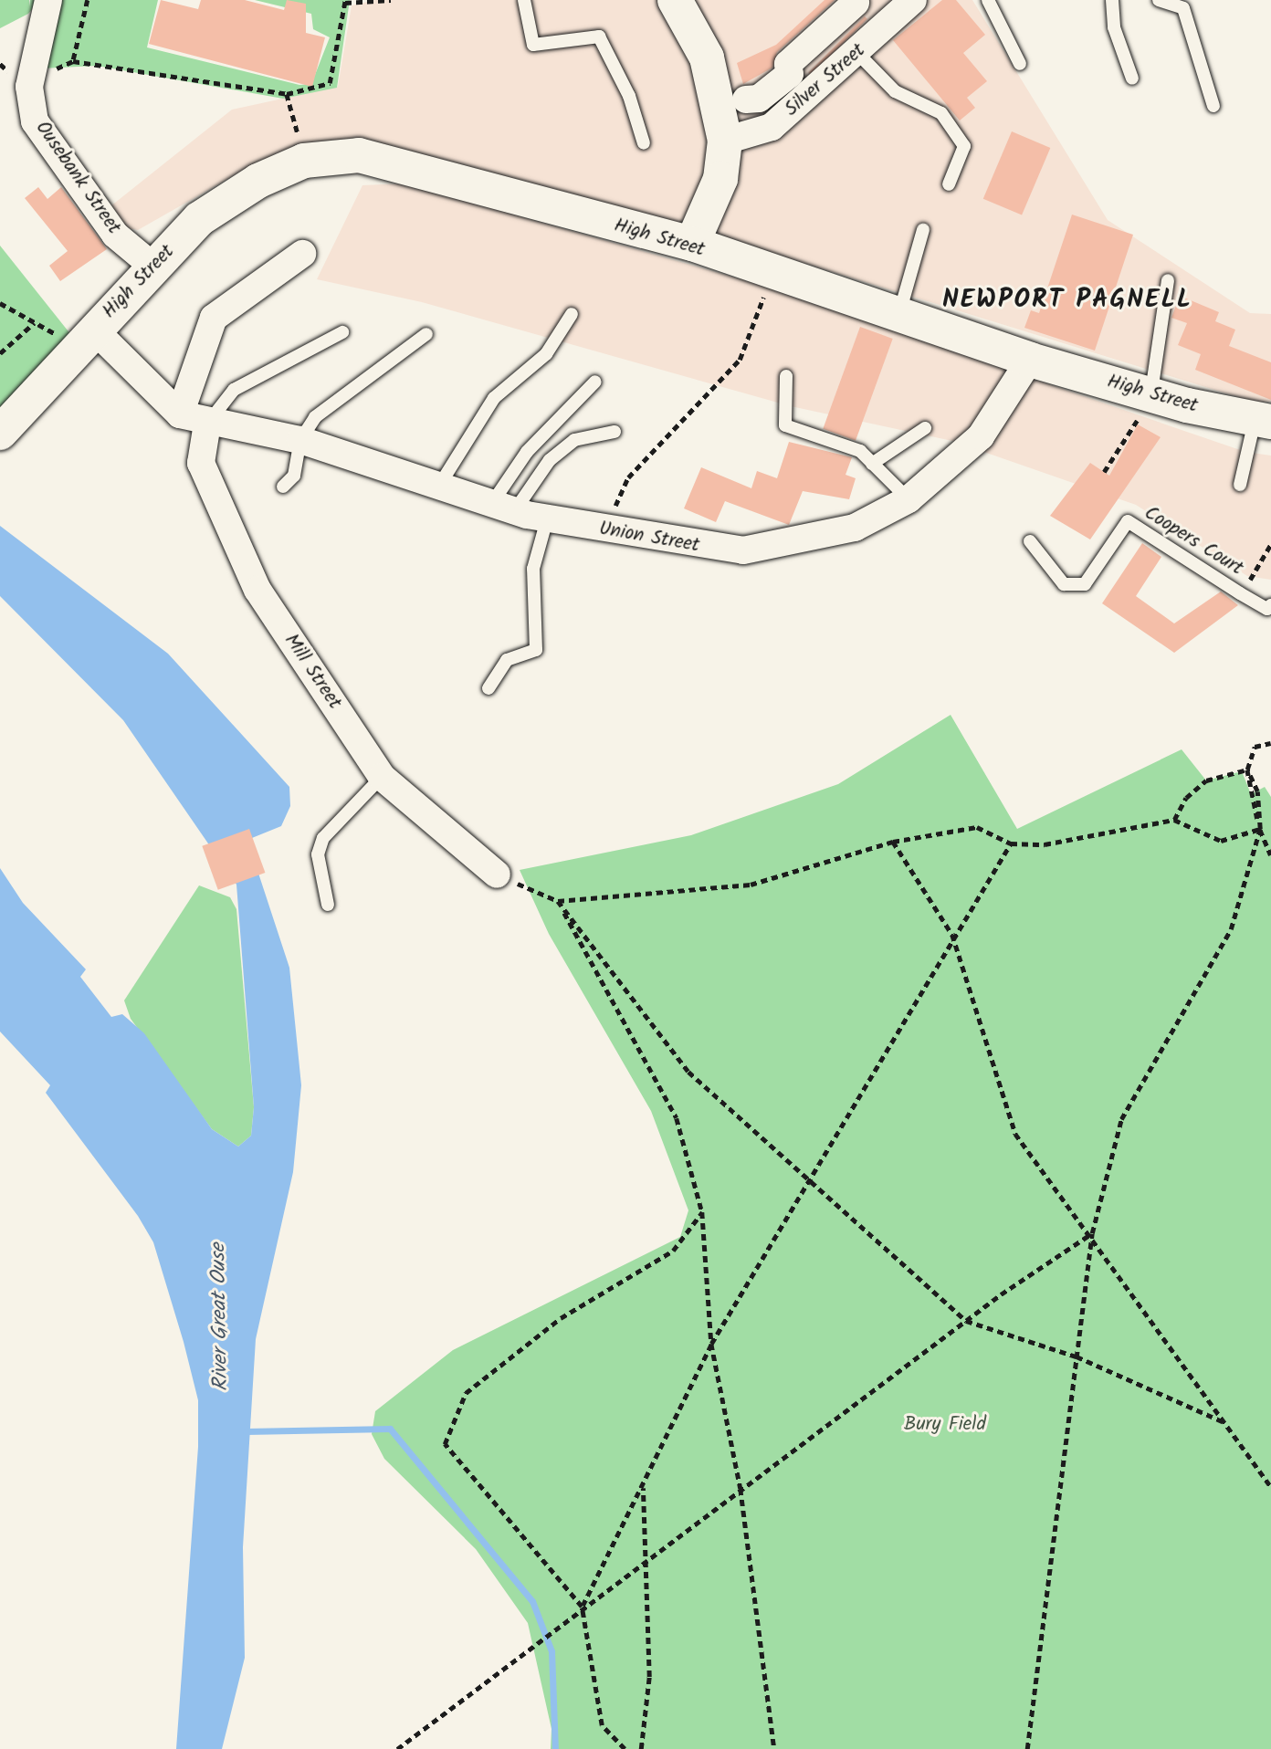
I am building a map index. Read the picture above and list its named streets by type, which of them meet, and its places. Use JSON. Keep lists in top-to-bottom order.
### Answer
{
  "streets": {
    "main road": ["High Street"],
    "street": [
      "Silver Street",
      "Ousebank Street",
      "Union Street",
      "Mill Street"
    ],
    "lane": ["Coopers Court"]
  },
  "crossings": [
    ["Ousebank Street", "High Street"],
    ["High Street", "Union Street"],
    ["Union Street", "Mill Street"]
  ],
  "districts": ["NEWPORT PAGNELL"],
  "water": ["River Great Ouse"],
  "parks": ["Bury Field"]
}
